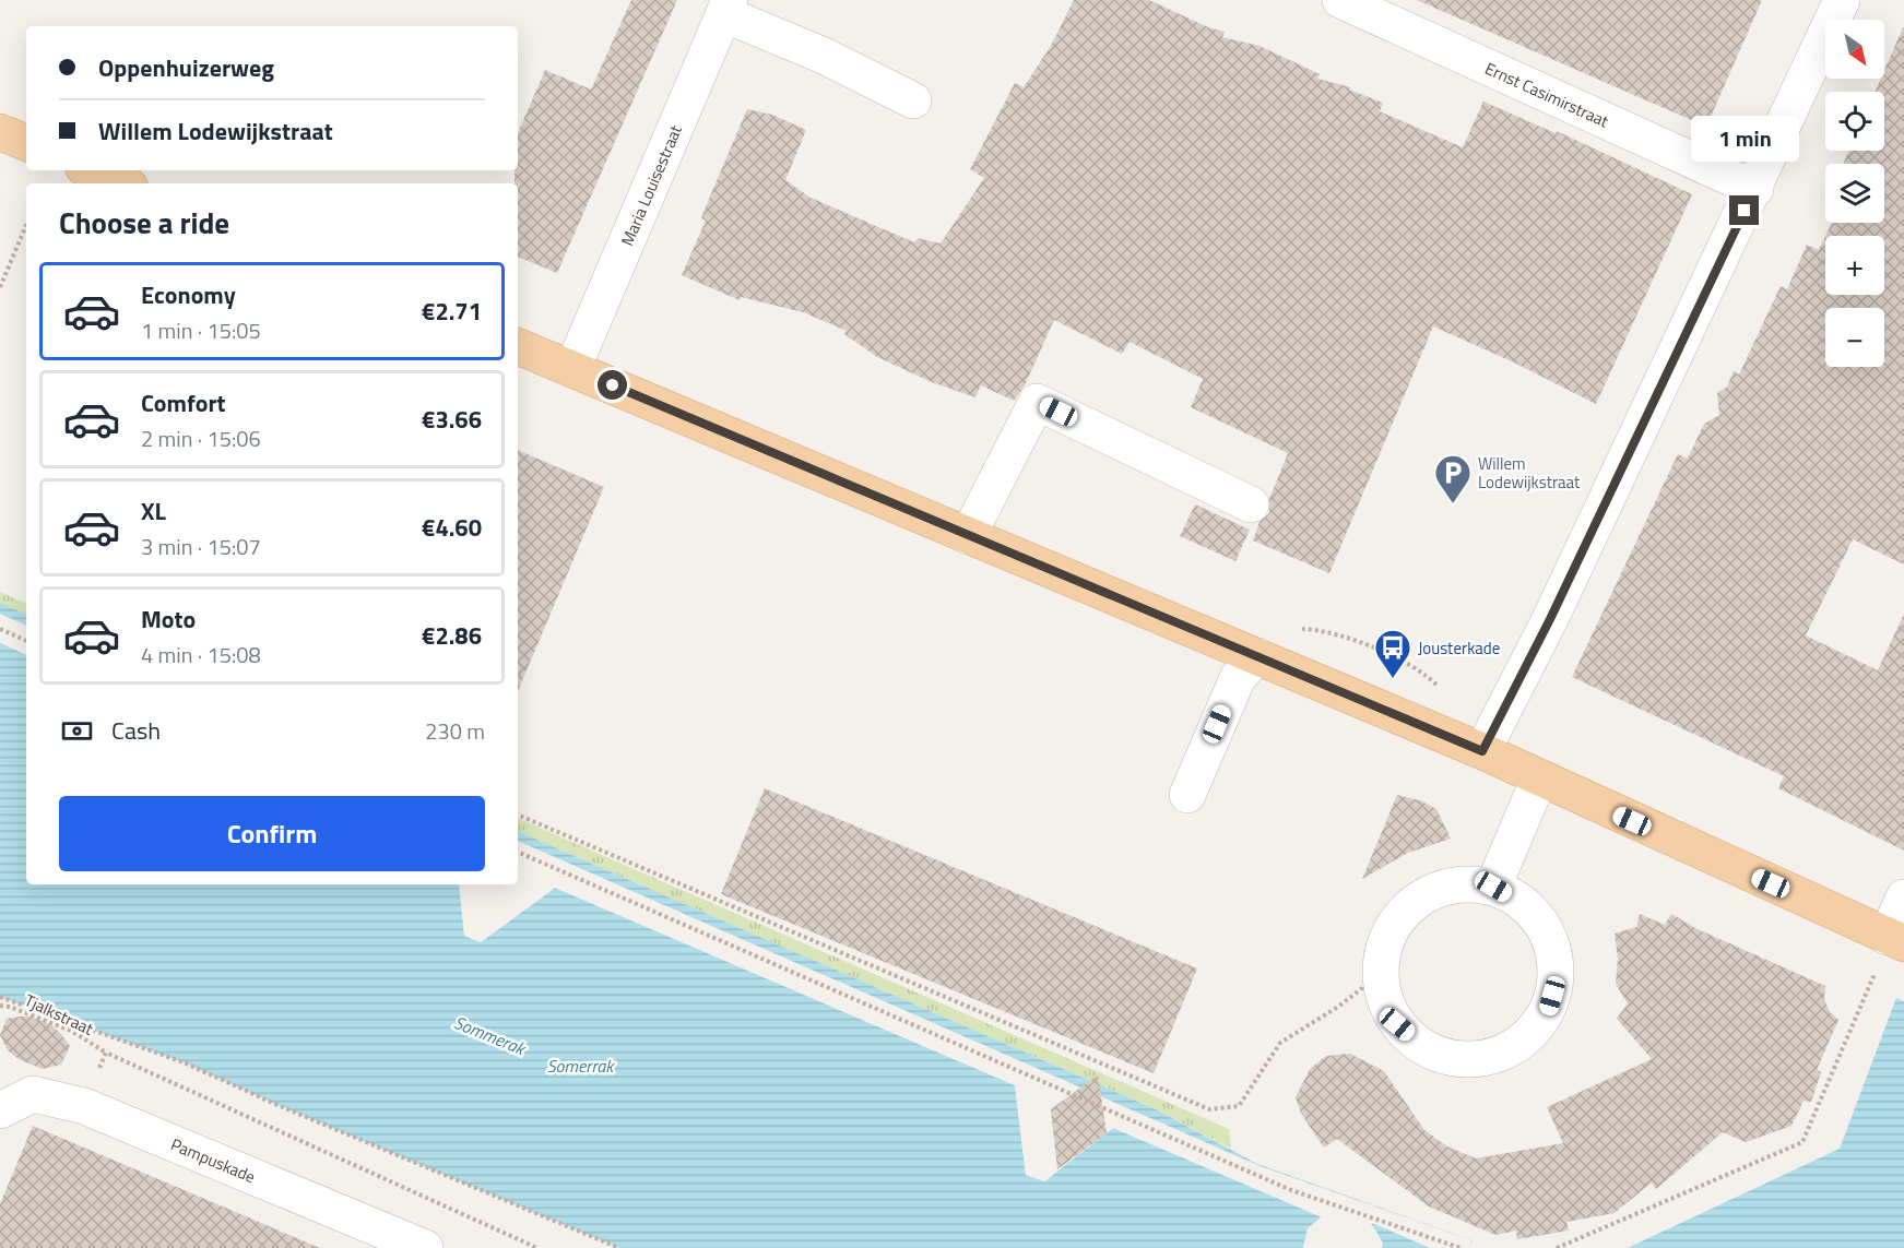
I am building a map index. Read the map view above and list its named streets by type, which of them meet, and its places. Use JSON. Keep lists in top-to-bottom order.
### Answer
{
  "streets": {
    "street": ["Ernst Casimirstraat", "Maria Louisestraat", "Pampuskade"],
    "path": ["Tjalkstraat"]
  },
  "water": ["Sommerak", "Somerrak"],
  "places": {
    "parking": ["Willem Lodewijkstraat"],
    "bus stop": ["Jousterkade"]
  },
  "north": "bottom right",
  "page": {
    "map_buttons": ["+", "−"],
    "banner": ["Oppenhuizerweg", "Willem Lodewijkstraat"],
    "bubble": "1 min",
    "heading": "Choose a ride",
    "list": [
      {
        "name": "Economy",
        "note": "1 min · 15:05",
        "value": "€2.71"
      },
      {
        "name": "Comfort",
        "note": "2 min · 15:06",
        "value": "€3.66"
      },
      {
        "name": "XL",
        "note": "3 min · 15:07",
        "value": "€4.60"
      },
      {
        "name": "Moto",
        "note": "4 min · 15:08",
        "value": "€2.86"
      }
    ],
    "pay": ["Cash", "230 m"],
    "buttons": "Confirm"
  }
}
